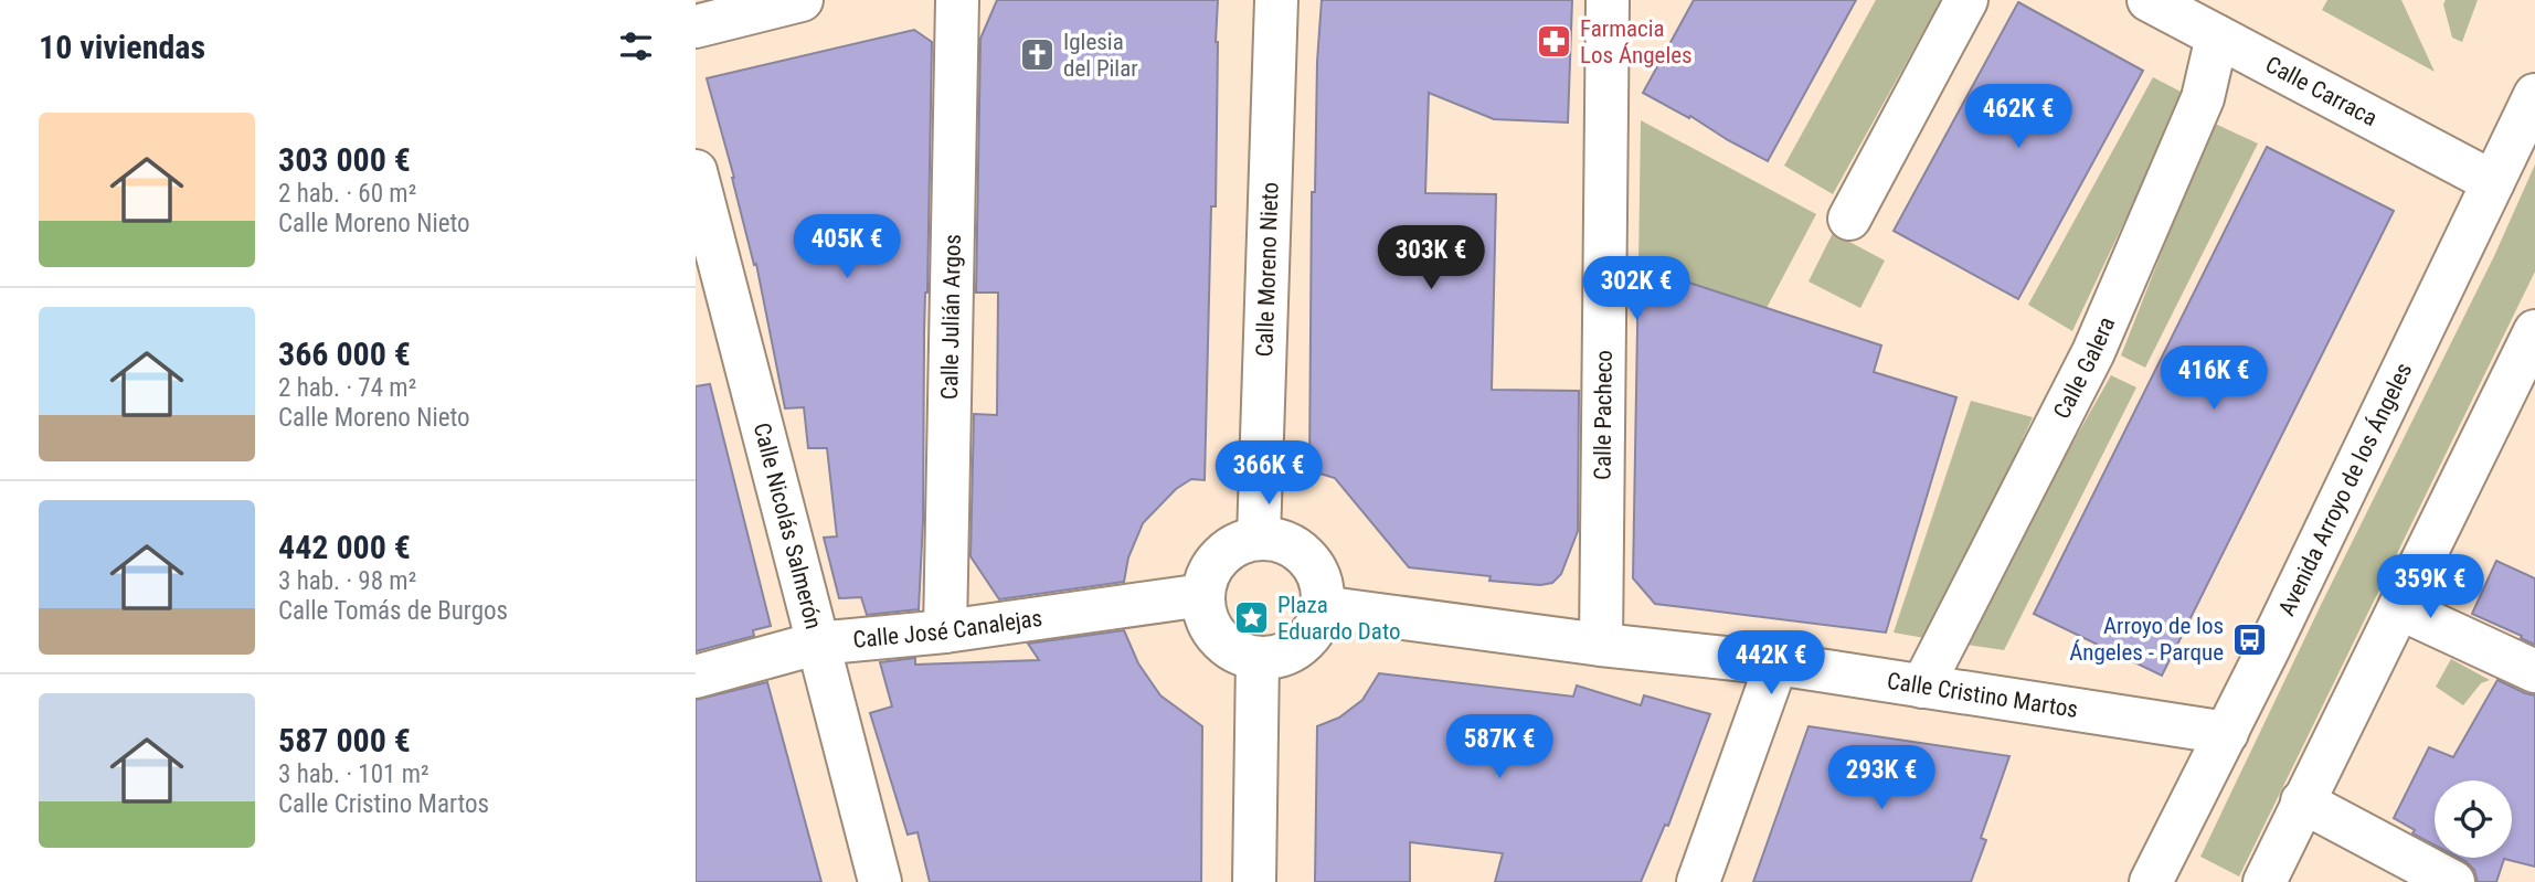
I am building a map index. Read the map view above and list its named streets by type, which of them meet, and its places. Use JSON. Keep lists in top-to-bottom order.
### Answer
{
  "streets": {
    "street": [
      "Calle Carraca",
      "Calle Moreno Nieto",
      "Calle Julián Argos",
      "Calle Galera",
      "Calle Pacheco",
      "Avenida Arroyo de los Ángeles",
      "Calle Nicolás Salmerón",
      "Calle José Canalejas",
      "Calle Cristino Martos"
    ]
  },
  "crossings": [
    ["Calle Carraca", "Calle Galera"],
    ["Calle Carraca", "Avenida Arroyo de los Ángeles"],
    ["Calle Moreno Nieto", "Calle José Canalejas"],
    ["Calle Moreno Nieto", "Calle Cristino Martos"],
    ["Calle Julián Argos", "Calle José Canalejas"],
    ["Calle Galera", "Calle Cristino Martos"],
    ["Calle Pacheco", "Calle Cristino Martos"],
    ["Avenida Arroyo de los Ángeles", "Calle Cristino Martos"],
    ["Calle Nicolás Salmerón", "Calle José Canalejas"],
    ["Calle José Canalejas", "Calle Cristino Martos"]
  ],
  "places": {
    "pharmacy": ["Farmacia Los Ángeles"],
    "church": ["Iglesia del Pilar"],
    "place": ["Plaza Eduardo Dato"],
    "bus stop": ["Arroyo de los Ángeles - Parque"]
  },
  "page": {
    "heading": "10 viviendas",
    "price": [
      "462K €",
      "405K €",
      "303K €",
      "302K €",
      "416K €",
      "366K €",
      "359K €",
      "442K €",
      "587K €",
      "293K €"
    ],
    "list": [
      {
        "name": "303 000 €",
        "note": "2 hab. · 60 m² · Calle Moreno Nieto"
      },
      {
        "name": "366 000 €",
        "note": "2 hab. · 74 m² · Calle Moreno Nieto"
      },
      {
        "name": "442 000 €",
        "note": "3 hab. · 98 m² · Calle Tomás de Burgos"
      },
      {
        "name": "587 000 €",
        "note": "3 hab. · 101 m² · Calle Cristino Martos"
      }
    ]
  }
}
